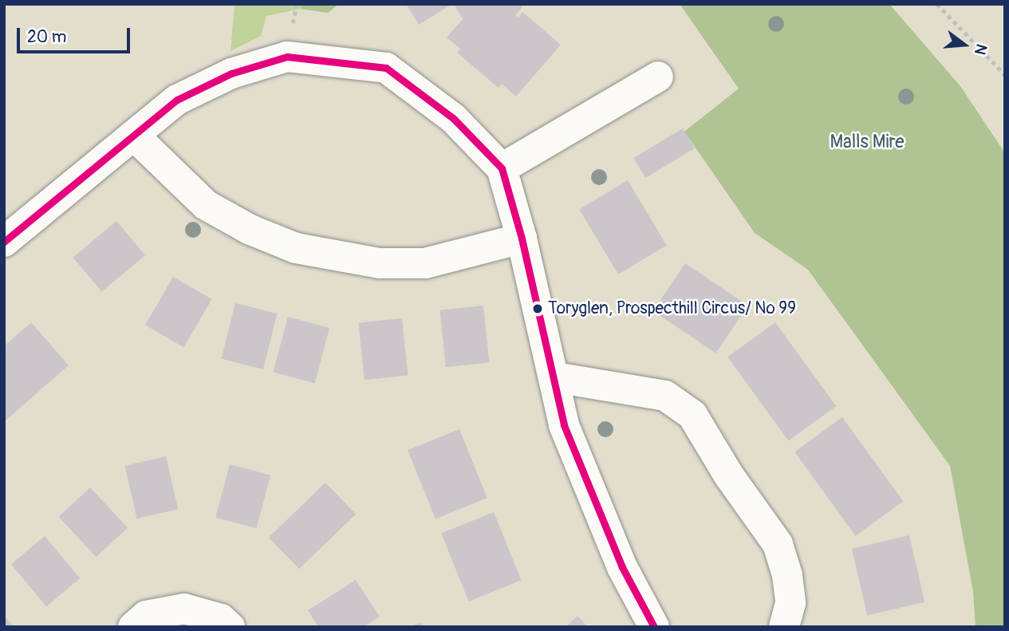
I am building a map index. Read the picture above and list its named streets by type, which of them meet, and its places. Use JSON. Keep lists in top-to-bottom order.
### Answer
{
  "parks": ["Malls Mire"],
  "places": ["Toryglen, Prospecthill Circus/ No 99"],
  "scale_bar": "20 m",
  "north": "right"
}
